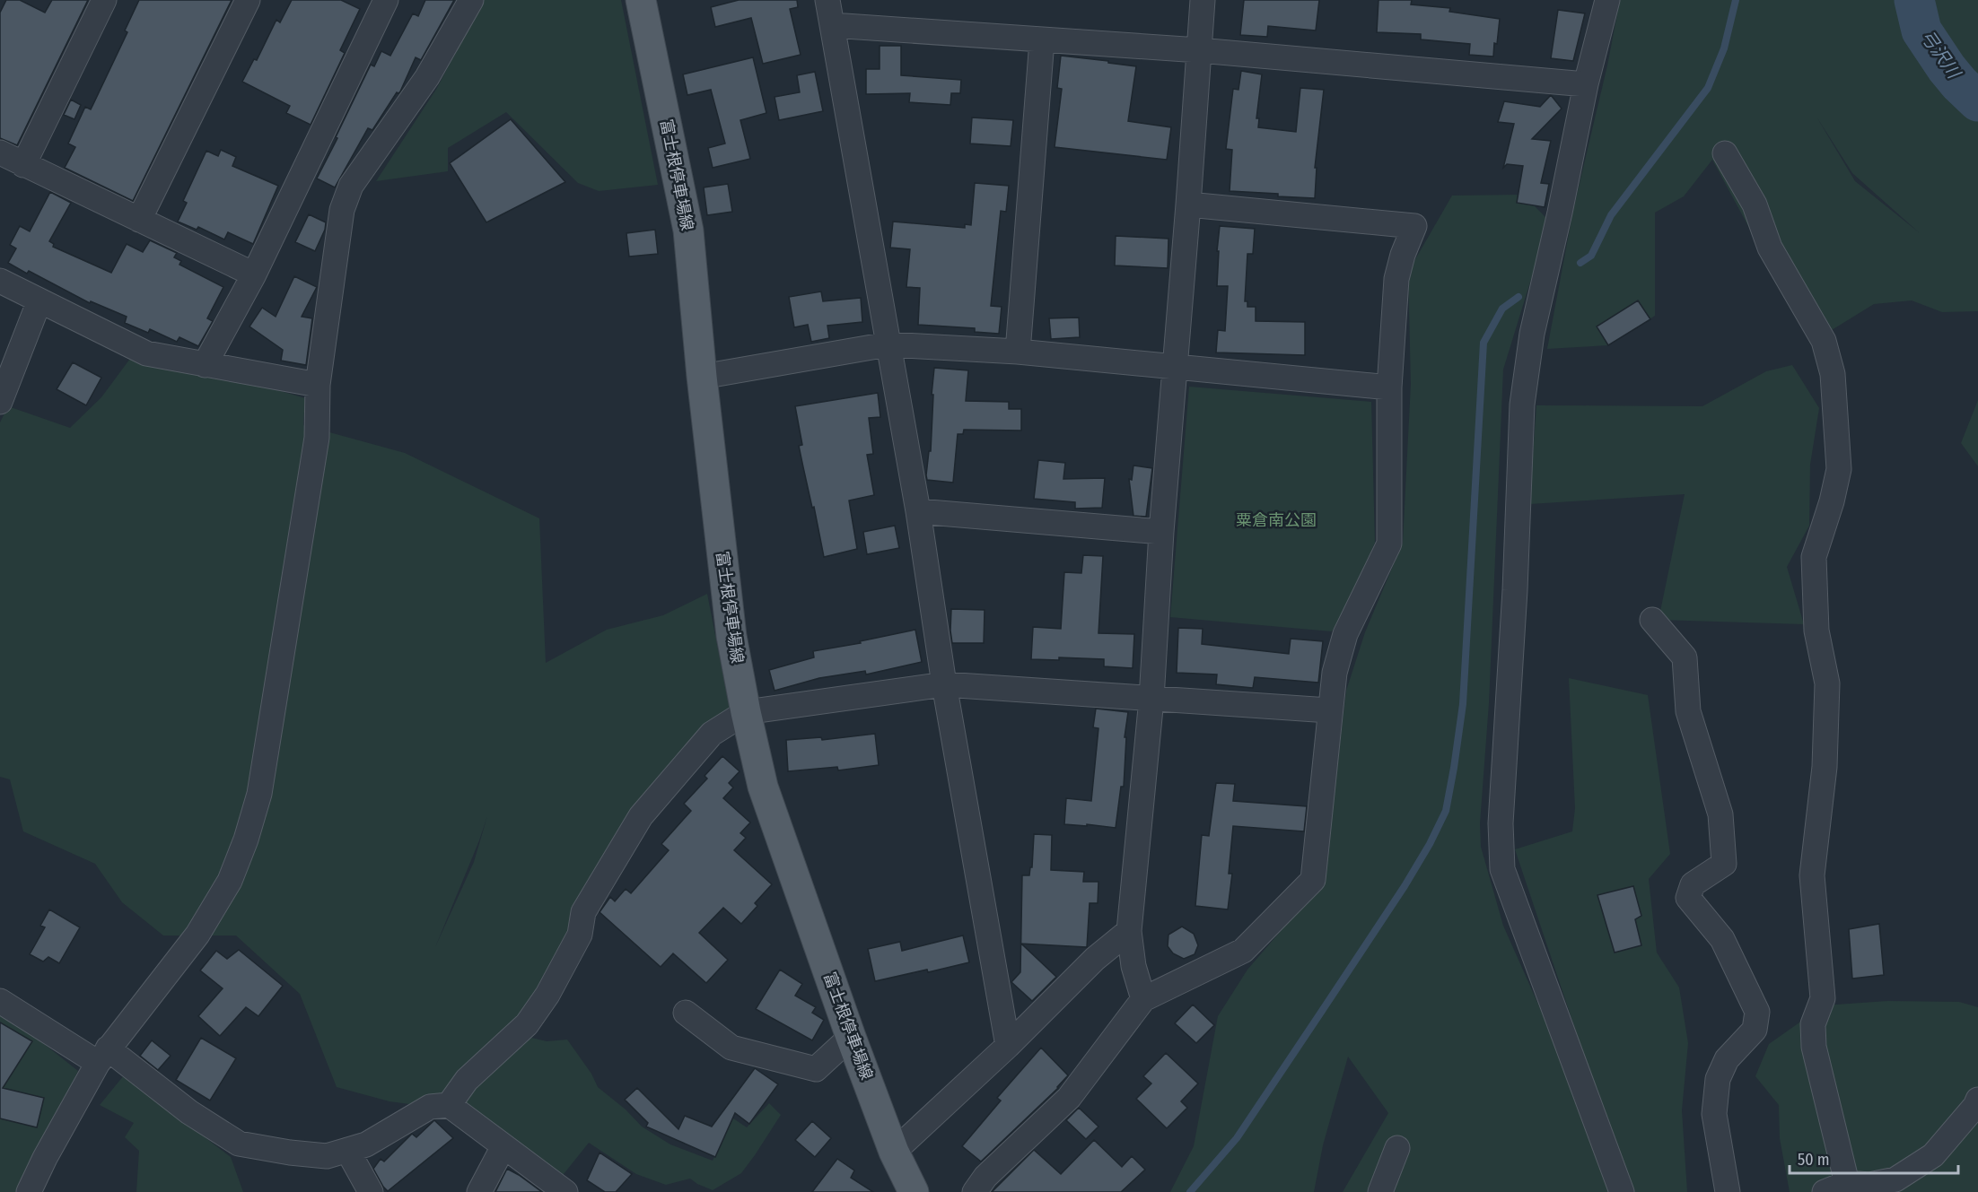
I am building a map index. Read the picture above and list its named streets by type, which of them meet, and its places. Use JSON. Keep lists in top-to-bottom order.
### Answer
{
  "streets": {
    "main road": ["富士根停車場線"]
  },
  "water": ["弓沢川"],
  "parks": ["粟倉南公園"],
  "scale_bar": "50 m"
}
